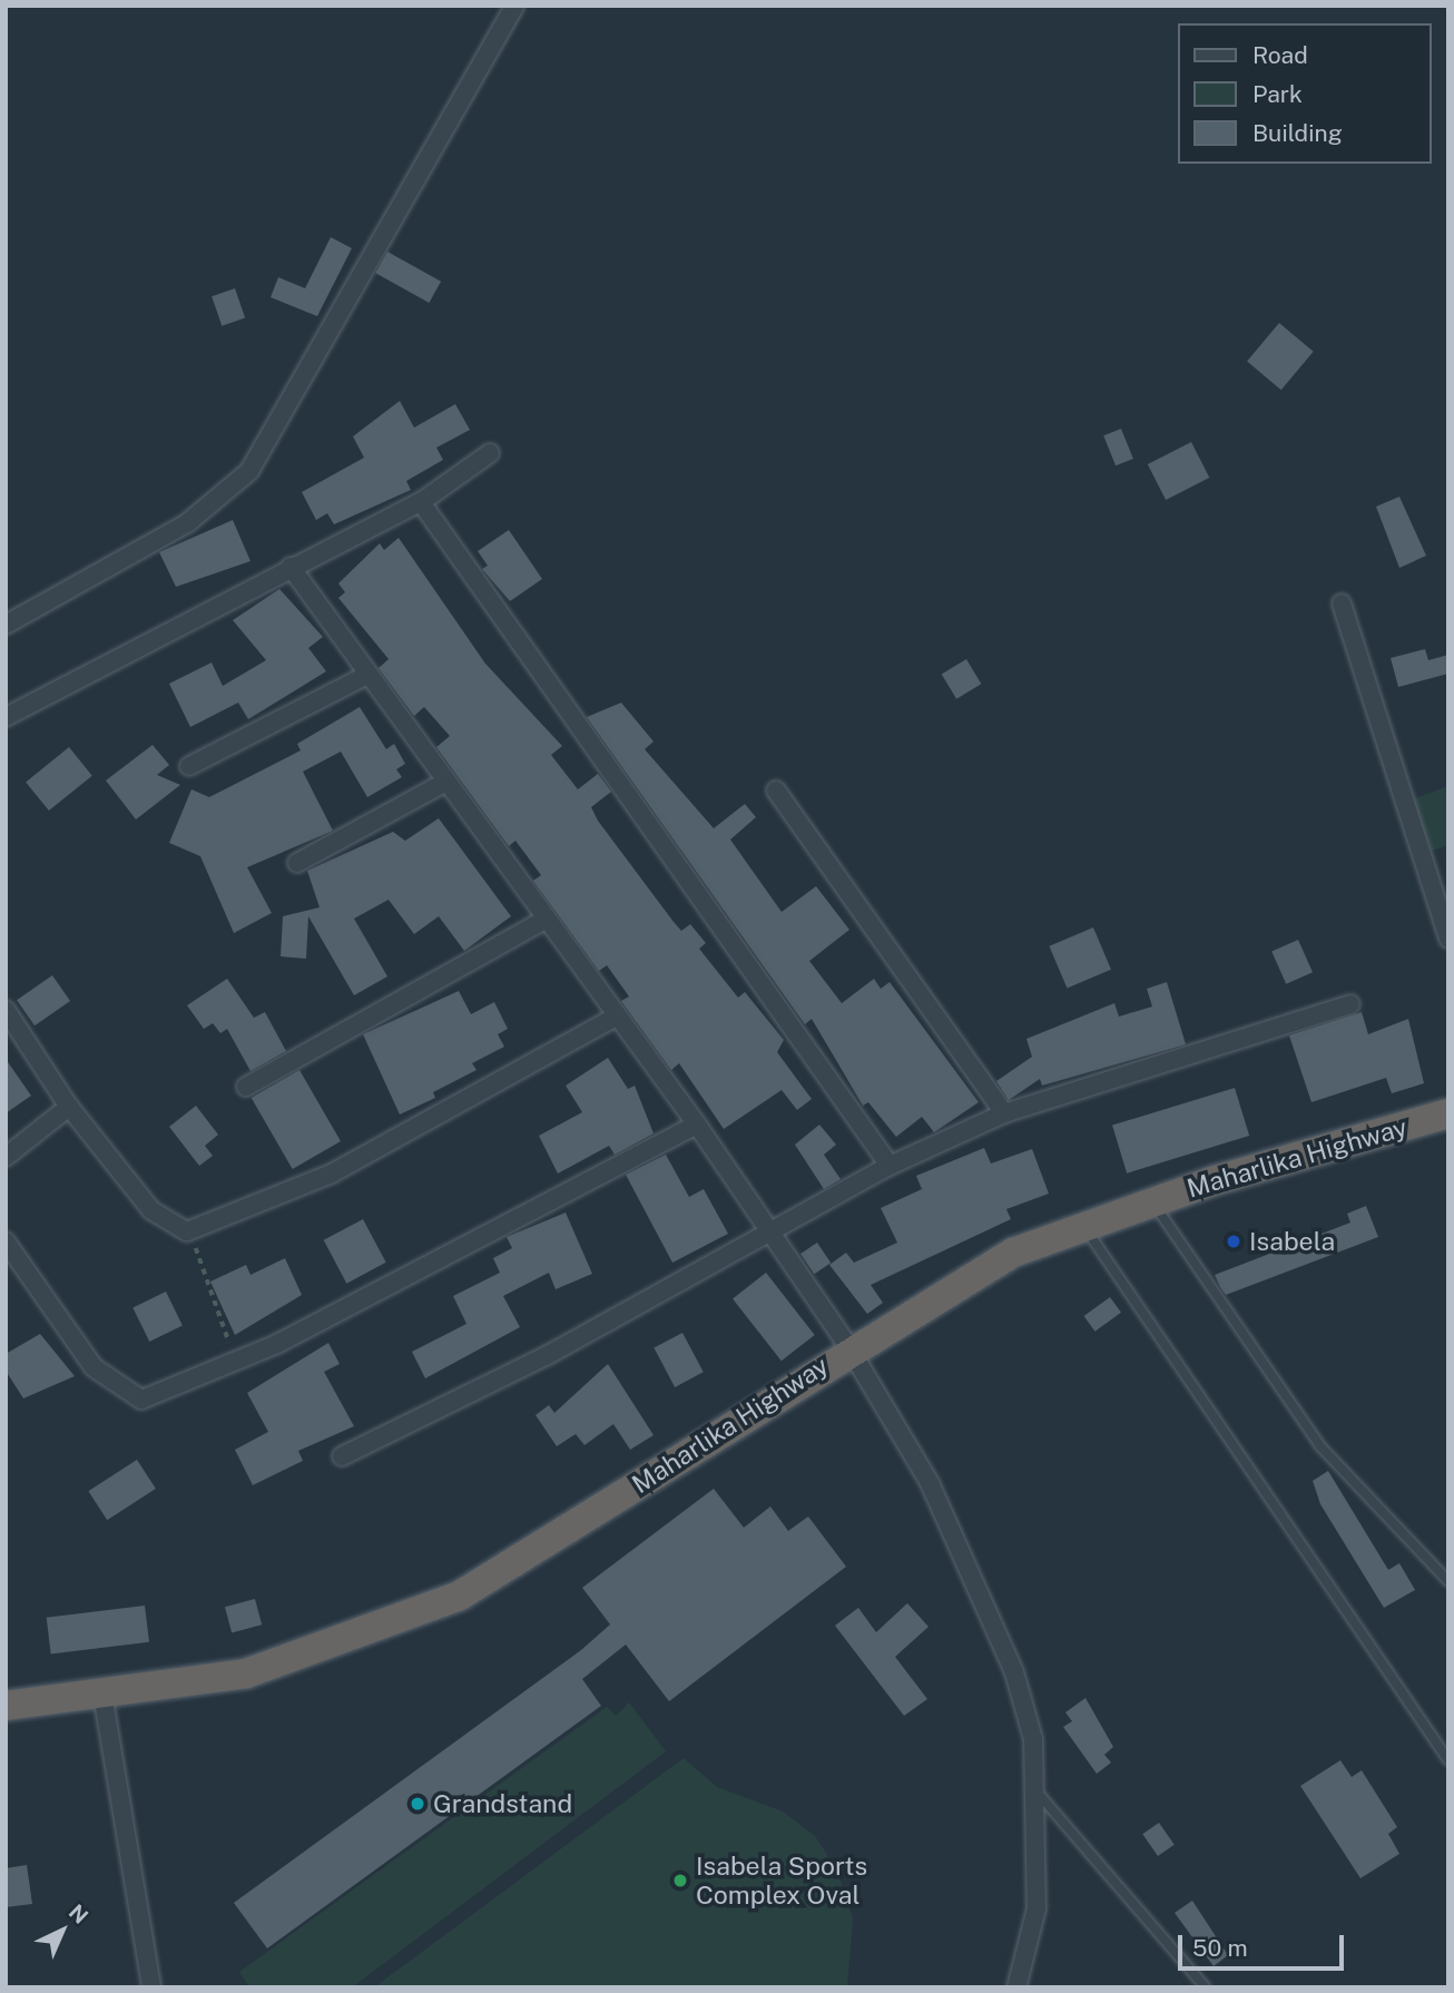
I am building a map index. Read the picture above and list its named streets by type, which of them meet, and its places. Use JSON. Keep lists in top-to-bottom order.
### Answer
{
  "streets": {
    "highway": ["Maharlika Highway"]
  },
  "places": ["Isabela", "Grandstand", "Isabela Sports Complex Oval"],
  "legend": ["Road", "Park", "Building"],
  "scale_bar": "50 m",
  "north": "top right"
}
